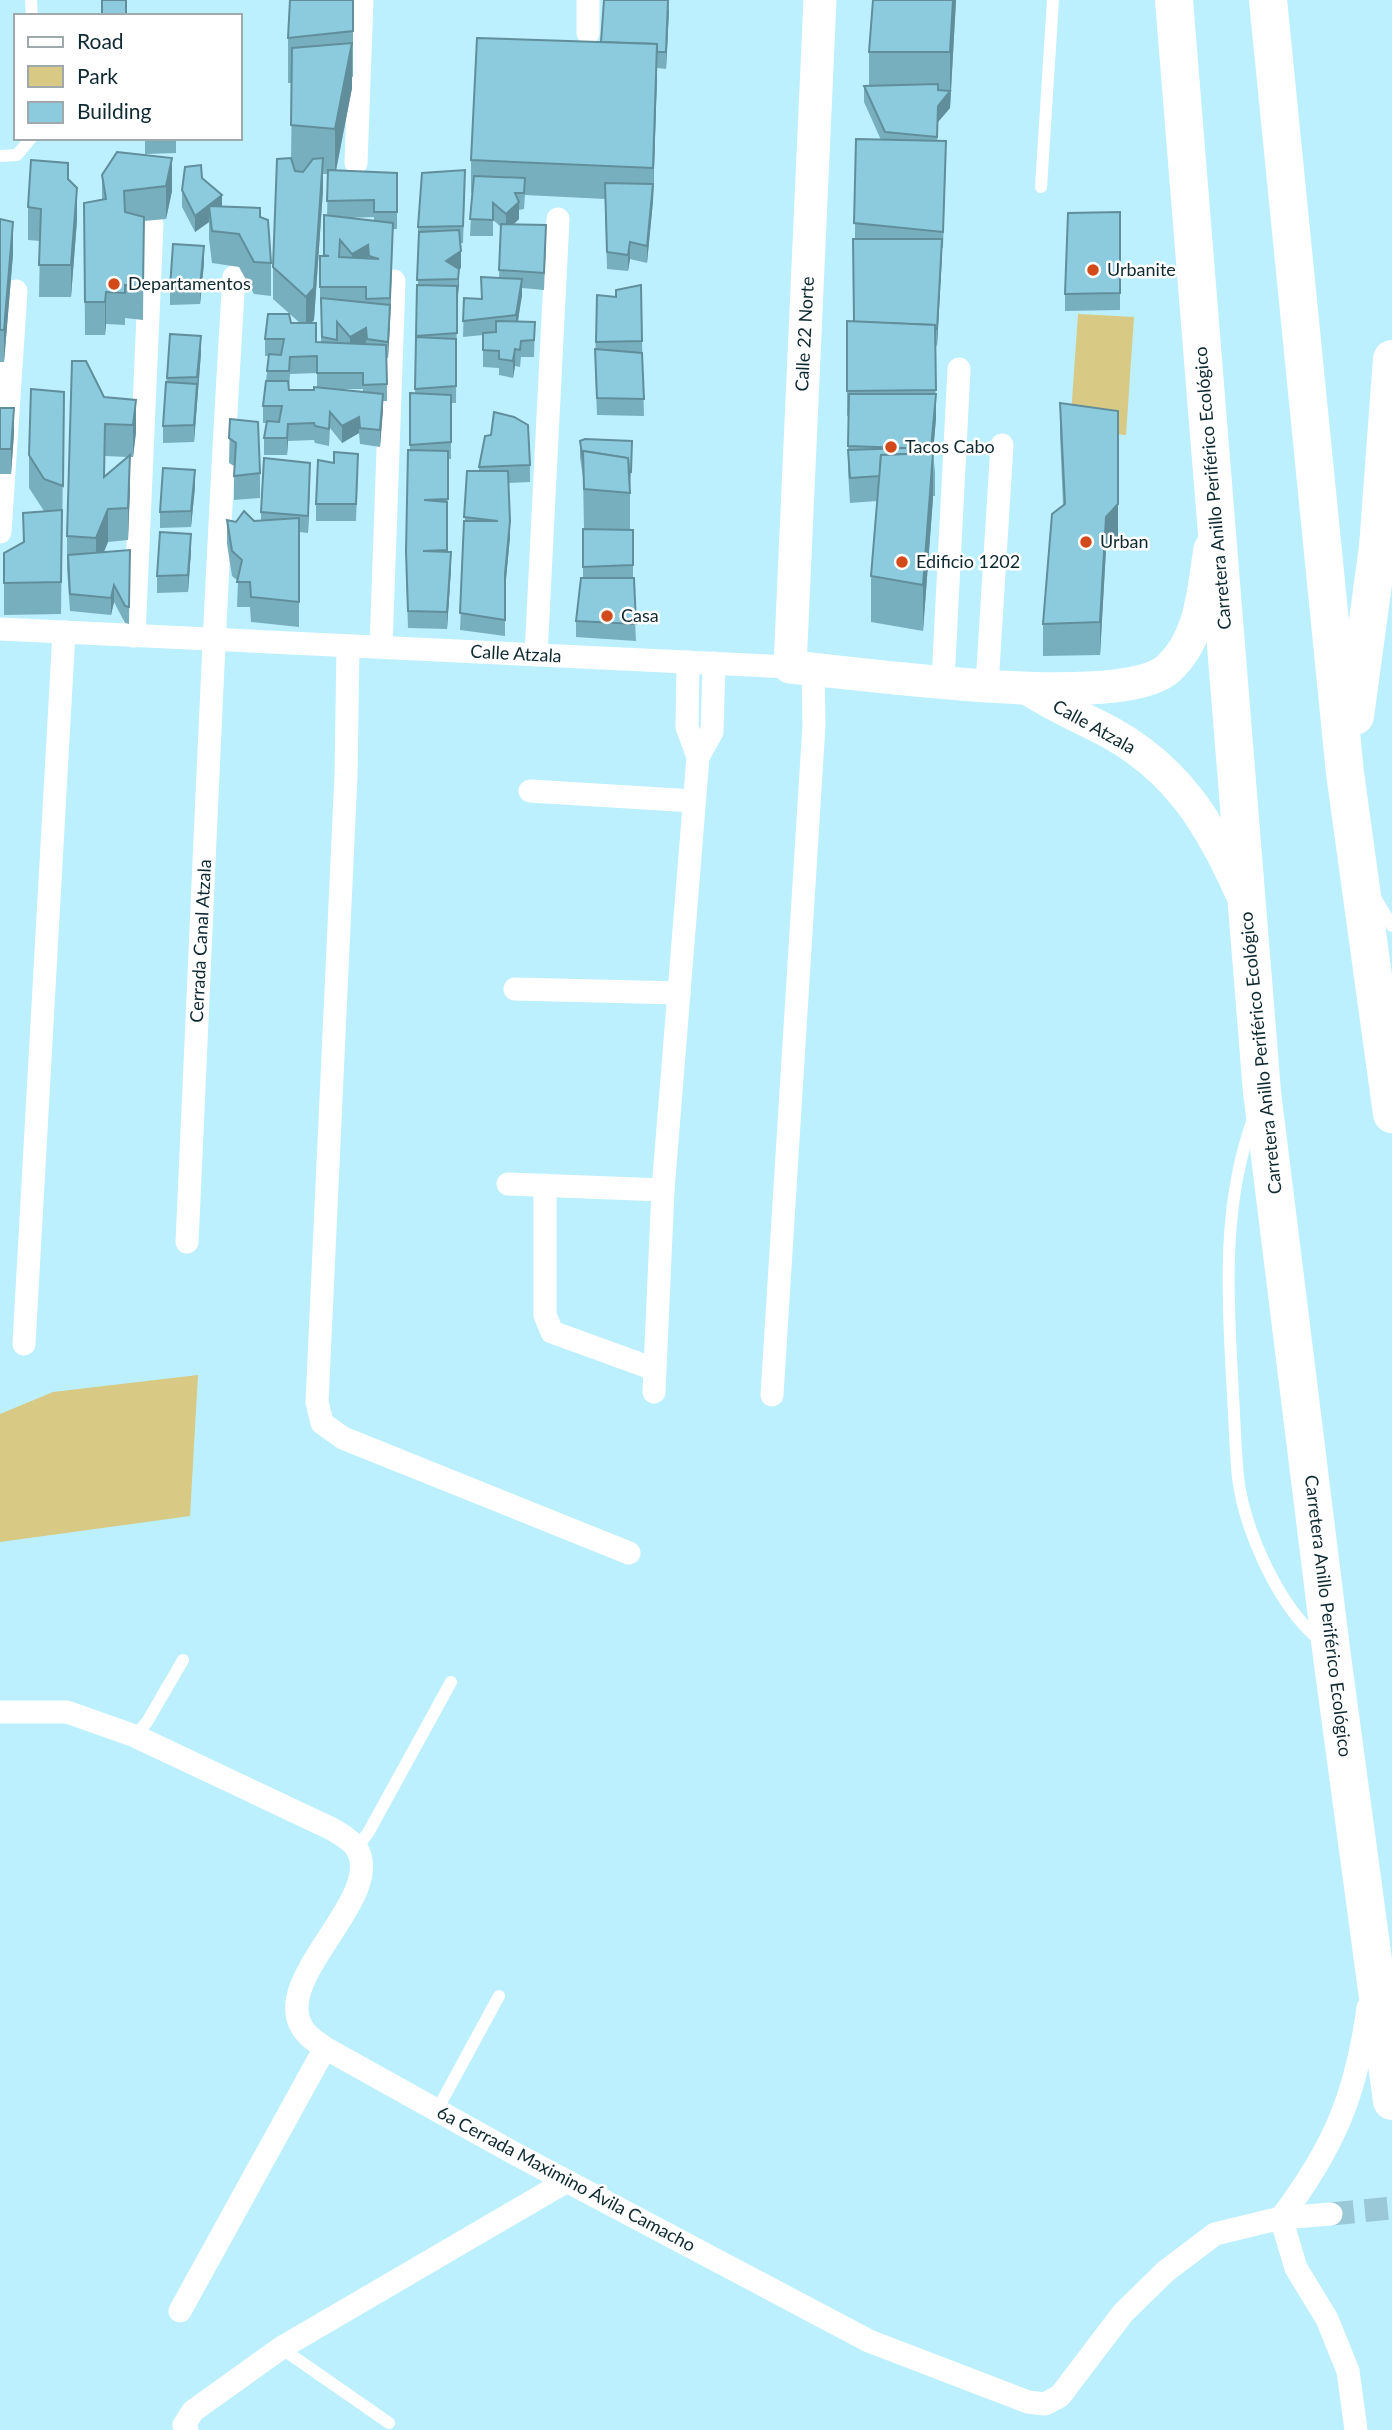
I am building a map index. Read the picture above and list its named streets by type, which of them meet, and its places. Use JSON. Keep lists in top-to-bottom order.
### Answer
{
  "streets": {
    "highway": ["Carretera Anillo Periférico Ecológico"],
    "street": [
      "Calle 22 Norte",
      "Calle Atzala",
      "Cerrada Canal Atzala",
      "6a Cerrada Maximino Ávila Camacho"
    ]
  },
  "crossings": [
    ["Calle 22 Norte", "Calle Atzala"],
    ["Carretera Anillo Periférico Ecológico", "Calle Atzala"],
    ["Calle Atzala", "Cerrada Canal Atzala"]
  ],
  "places": [
    "Urbanite",
    "Departamentos",
    "Tacos Cabo",
    "Urban",
    "Edificio 1202",
    "Casa"
  ],
  "legend": ["Road", "Park", "Building"]
}
